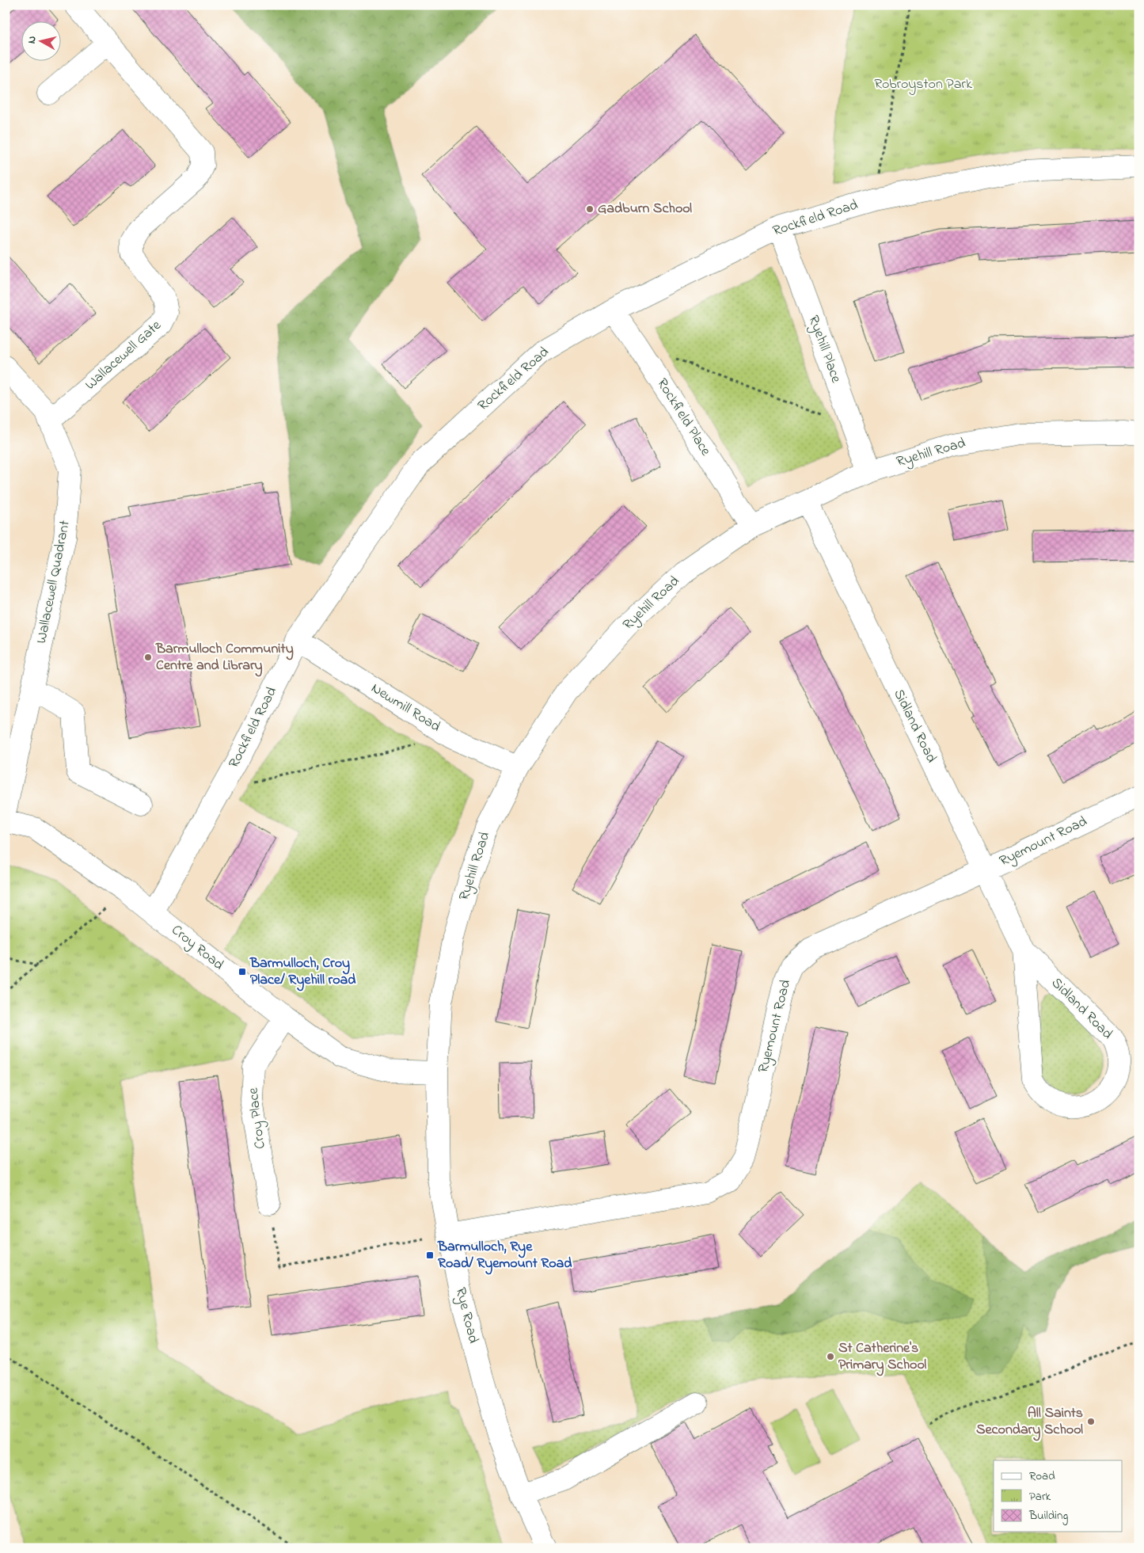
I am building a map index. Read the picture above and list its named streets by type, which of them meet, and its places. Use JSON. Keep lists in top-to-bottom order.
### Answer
{
  "streets": {
    "street": [
      "Rockfield Road",
      "Ryehill Place",
      "Wallacewell Gate",
      "Rockfield Place",
      "Ryehill Road",
      "Wallacewell Quadrant",
      "Newmill Road",
      "Sidland Road",
      "Ryemount Road",
      "Croy Road",
      "Croy Place",
      "Rye Road"
    ]
  },
  "crossings": [
    ["Rockfield Road", "Ryehill Place"],
    ["Rockfield Road", "Rockfield Place"],
    ["Rockfield Road", "Newmill Road"],
    ["Rockfield Road", "Croy Road"],
    ["Ryehill Place", "Ryehill Road"],
    ["Wallacewell Gate", "Wallacewell Quadrant"],
    ["Rockfield Place", "Ryehill Road"],
    ["Ryehill Road", "Newmill Road"],
    ["Ryehill Road", "Sidland Road"],
    ["Ryehill Road", "Croy Road"],
    ["Ryehill Road", "Rye Road"],
    ["Sidland Road", "Ryemount Road"],
    ["Ryemount Road", "Rye Road"],
    ["Croy Road", "Croy Place"],
    ["Croy Road", "Rye Road"]
  ],
  "parks": ["Robroyston Park"],
  "places": {
    "other": [
      "Gadburn School",
      "Barmulloch Community Centre and Library",
      "St Catherine's Primary School",
      "All Saints Secondary School"
    ],
    "transit": ["Barmulloch, Croy Place/ Ryehill road", "Barmulloch, Rye Road/ Ryemount Road"]
  },
  "legend": ["Road", "Park", "Building"],
  "north": "left"
}
